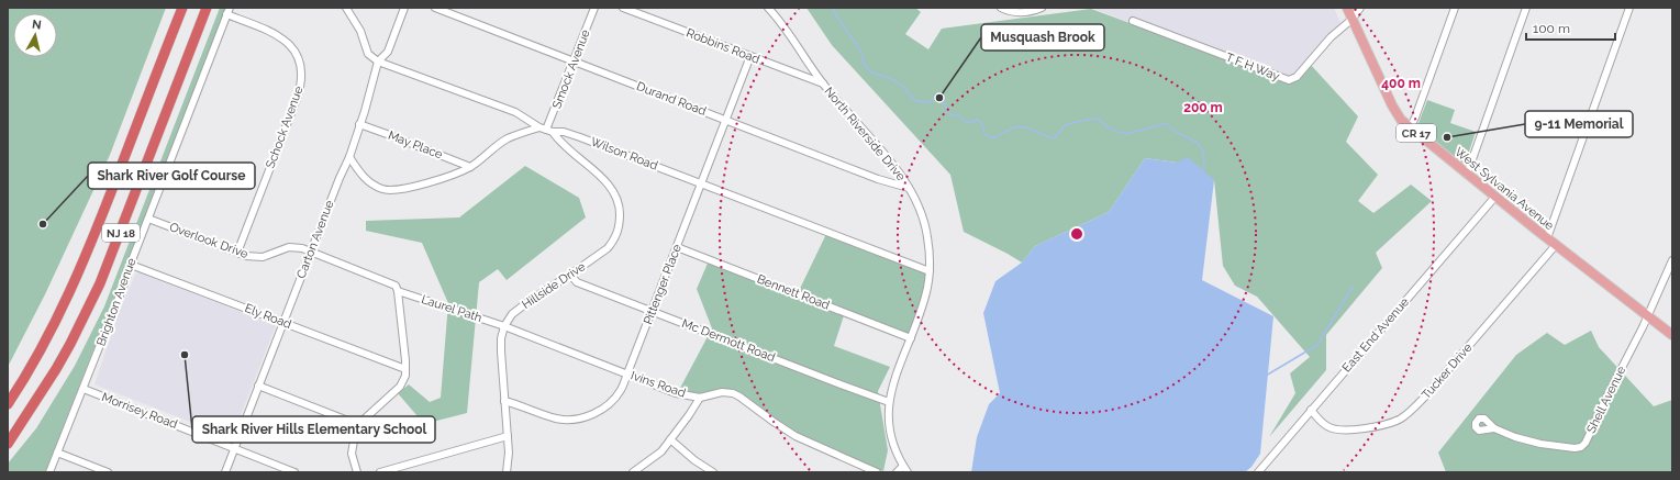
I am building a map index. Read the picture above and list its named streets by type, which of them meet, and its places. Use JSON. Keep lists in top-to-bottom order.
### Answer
{
  "streets": {
    "highway": ["NJ 18"],
    "main road": ["CR 17", "West Sylvania Avenue"],
    "street": [
      "Robbins Road",
      "T F H Way",
      "Smock Avenue",
      "Durand Road",
      "Schock Avenue",
      "North Riverside Drive",
      "May Place",
      "Wilson Road",
      "Carton Avenue",
      "Overlook Drive",
      "Pittenger Place",
      "Hillside Drive",
      "Bennett Road",
      "Brighton Avenue",
      "Laurel Path",
      "Ely Road",
      "East End Avenue",
      "Mc Dermott Road",
      "Tucker Drive",
      "Ivins Road",
      "Shell Avenue",
      "Morrisey Road"
    ]
  },
  "crossings": [
    ["Robbins Road", "North Riverside Drive"],
    ["Robbins Road", "Pittenger Place"],
    ["T F H Way", "West Sylvania Avenue"],
    ["Smock Avenue", "Durand Road"],
    ["Smock Avenue", "Wilson Road"],
    ["Smock Avenue", "Hillside Drive"],
    ["Durand Road", "North Riverside Drive"],
    ["Durand Road", "Pittenger Place"],
    ["Schock Avenue", "Overlook Drive"],
    ["Schock Avenue", "Brighton Avenue"],
    ["North Riverside Drive", "Wilson Road"],
    ["North Riverside Drive", "Bennett Road"],
    ["North Riverside Drive", "Mc Dermott Road"],
    ["May Place", "Carton Avenue"],
    ["Wilson Road", "Carton Avenue"],
    ["Wilson Road", "Pittenger Place"],
    ["Wilson Road", "Hillside Drive"],
    ["West Sylvania Avenue", "East End Avenue"],
    ["West Sylvania Avenue", "Tucker Drive"],
    ["West Sylvania Avenue", "Shell Avenue"],
    ["Carton Avenue", "Overlook Drive"],
    ["Carton Avenue", "Ely Road"],
    ["Carton Avenue", "Morrisey Road"],
    ["Overlook Drive", "Brighton Avenue"],
    ["Overlook Drive", "Laurel Path"],
    ["Pittenger Place", "Bennett Road"],
    ["Pittenger Place", "Mc Dermott Road"],
    ["Pittenger Place", "Ivins Road"],
    ["Hillside Drive", "Laurel Path"],
    ["Hillside Drive", "Mc Dermott Road"],
    ["Hillside Drive", "Ivins Road"],
    ["Brighton Avenue", "Ely Road"],
    ["Brighton Avenue", "Morrisey Road"],
    ["Laurel Path", "Ivins Road"],
    ["East End Avenue", "Tucker Drive"]
  ],
  "places": [
    "Musquash Brook",
    "9-11 Memorial",
    "Shark River Golf Course",
    "Shark River Hills Elementary School"
  ],
  "scale_bar": "100 m",
  "north": "top",
  "rings": ["400 m", "200 m"]
}
